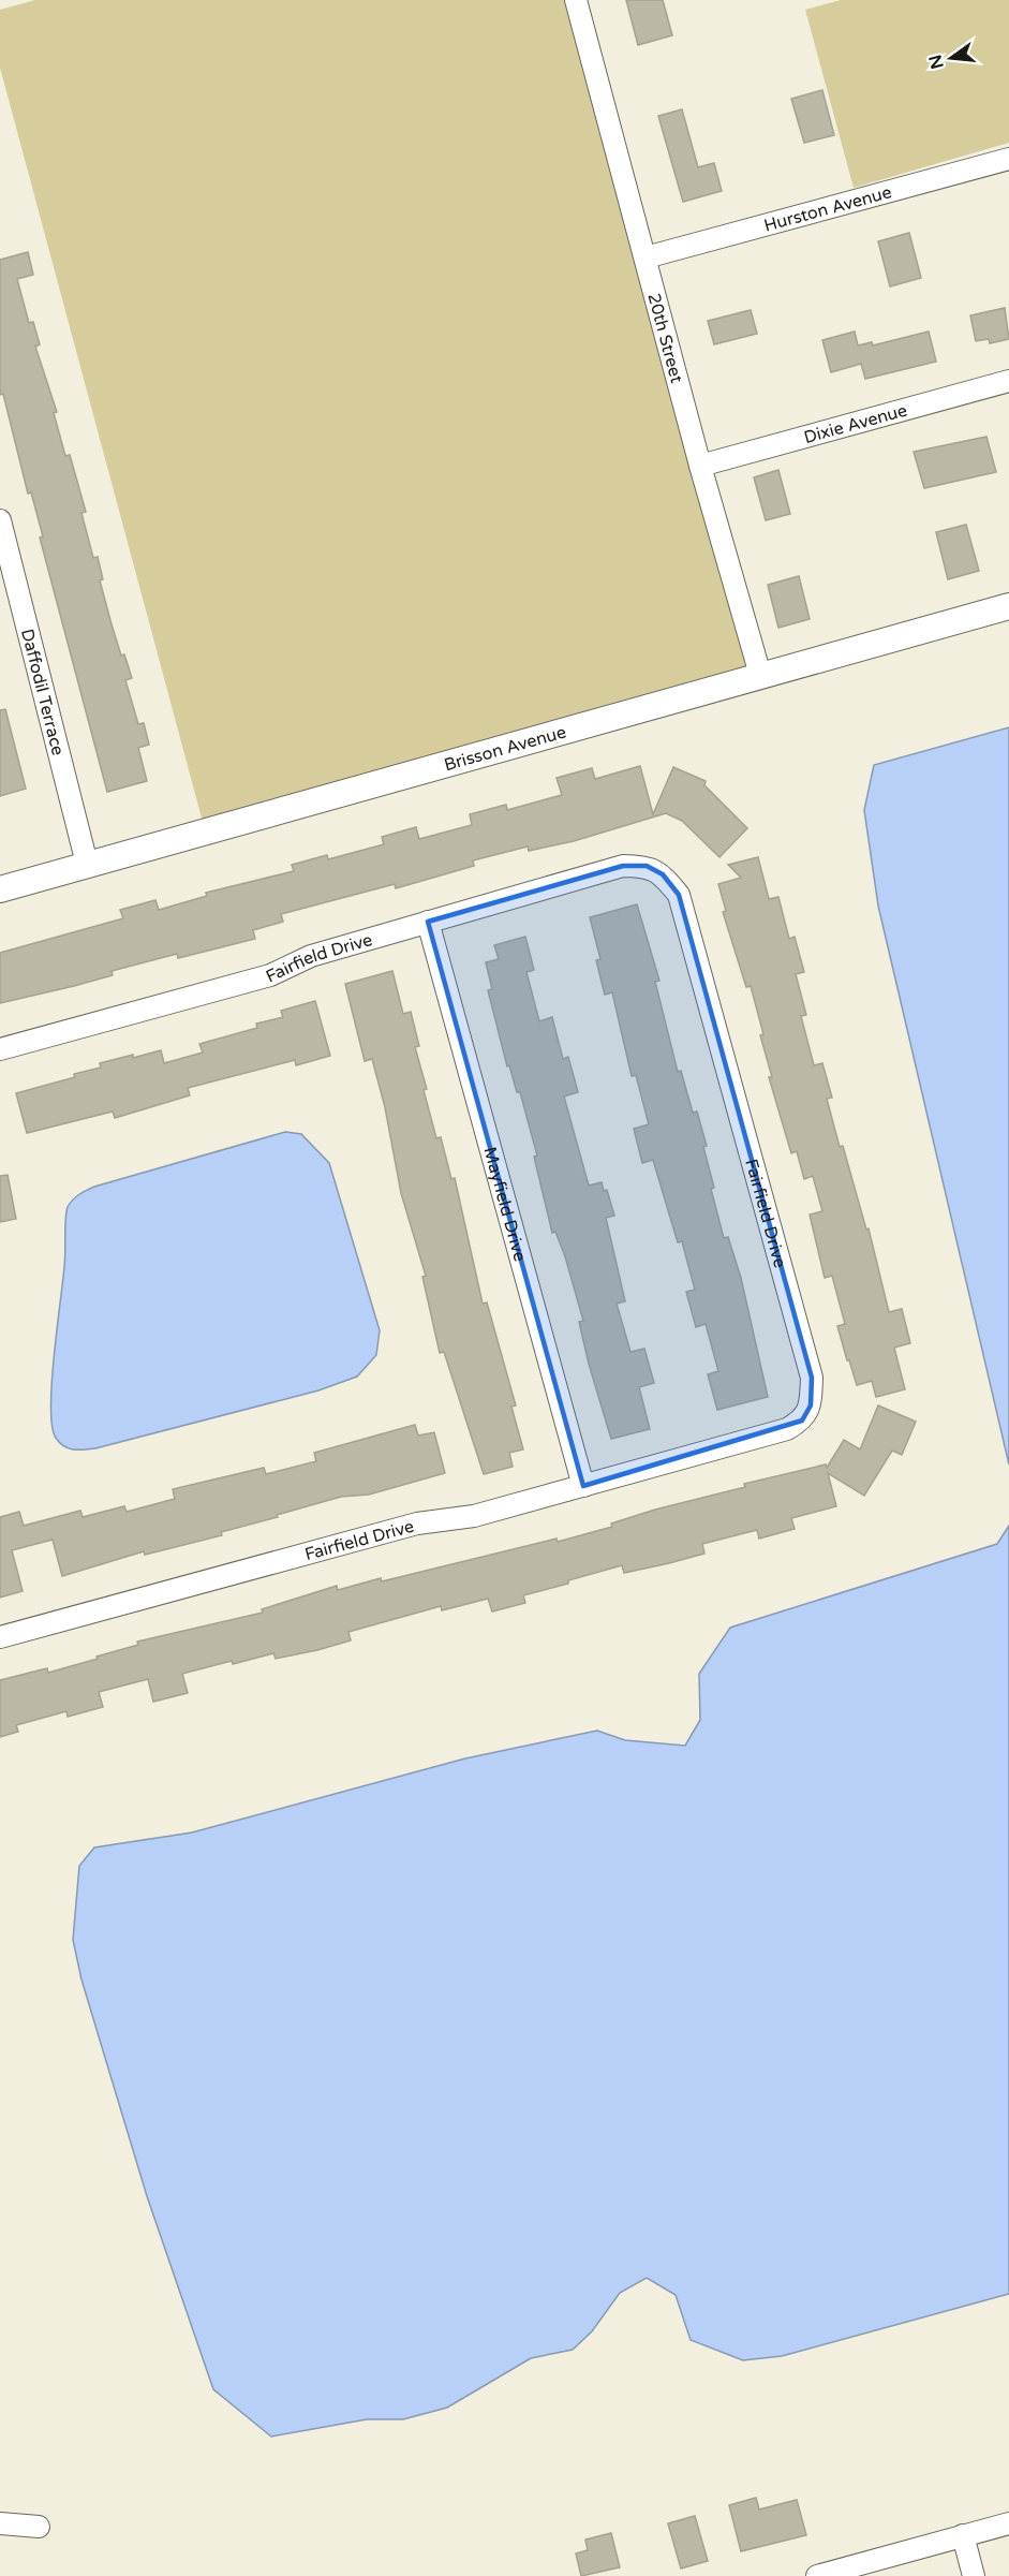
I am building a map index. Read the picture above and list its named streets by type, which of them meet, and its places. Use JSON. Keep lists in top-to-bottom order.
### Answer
{
  "streets": {
    "street": [
      "Hurston Avenue",
      "20th Street",
      "Dixie Avenue",
      "Daffodil Terrace",
      "Brisson Avenue",
      "Fairfield Drive",
      "Mayfield Drive"
    ]
  },
  "crossings": [
    ["Hurston Avenue", "20th Street"],
    ["20th Street", "Dixie Avenue"],
    ["20th Street", "Brisson Avenue"],
    ["Daffodil Terrace", "Brisson Avenue"],
    ["Fairfield Drive", "Mayfield Drive"]
  ],
  "north": "left"
}
